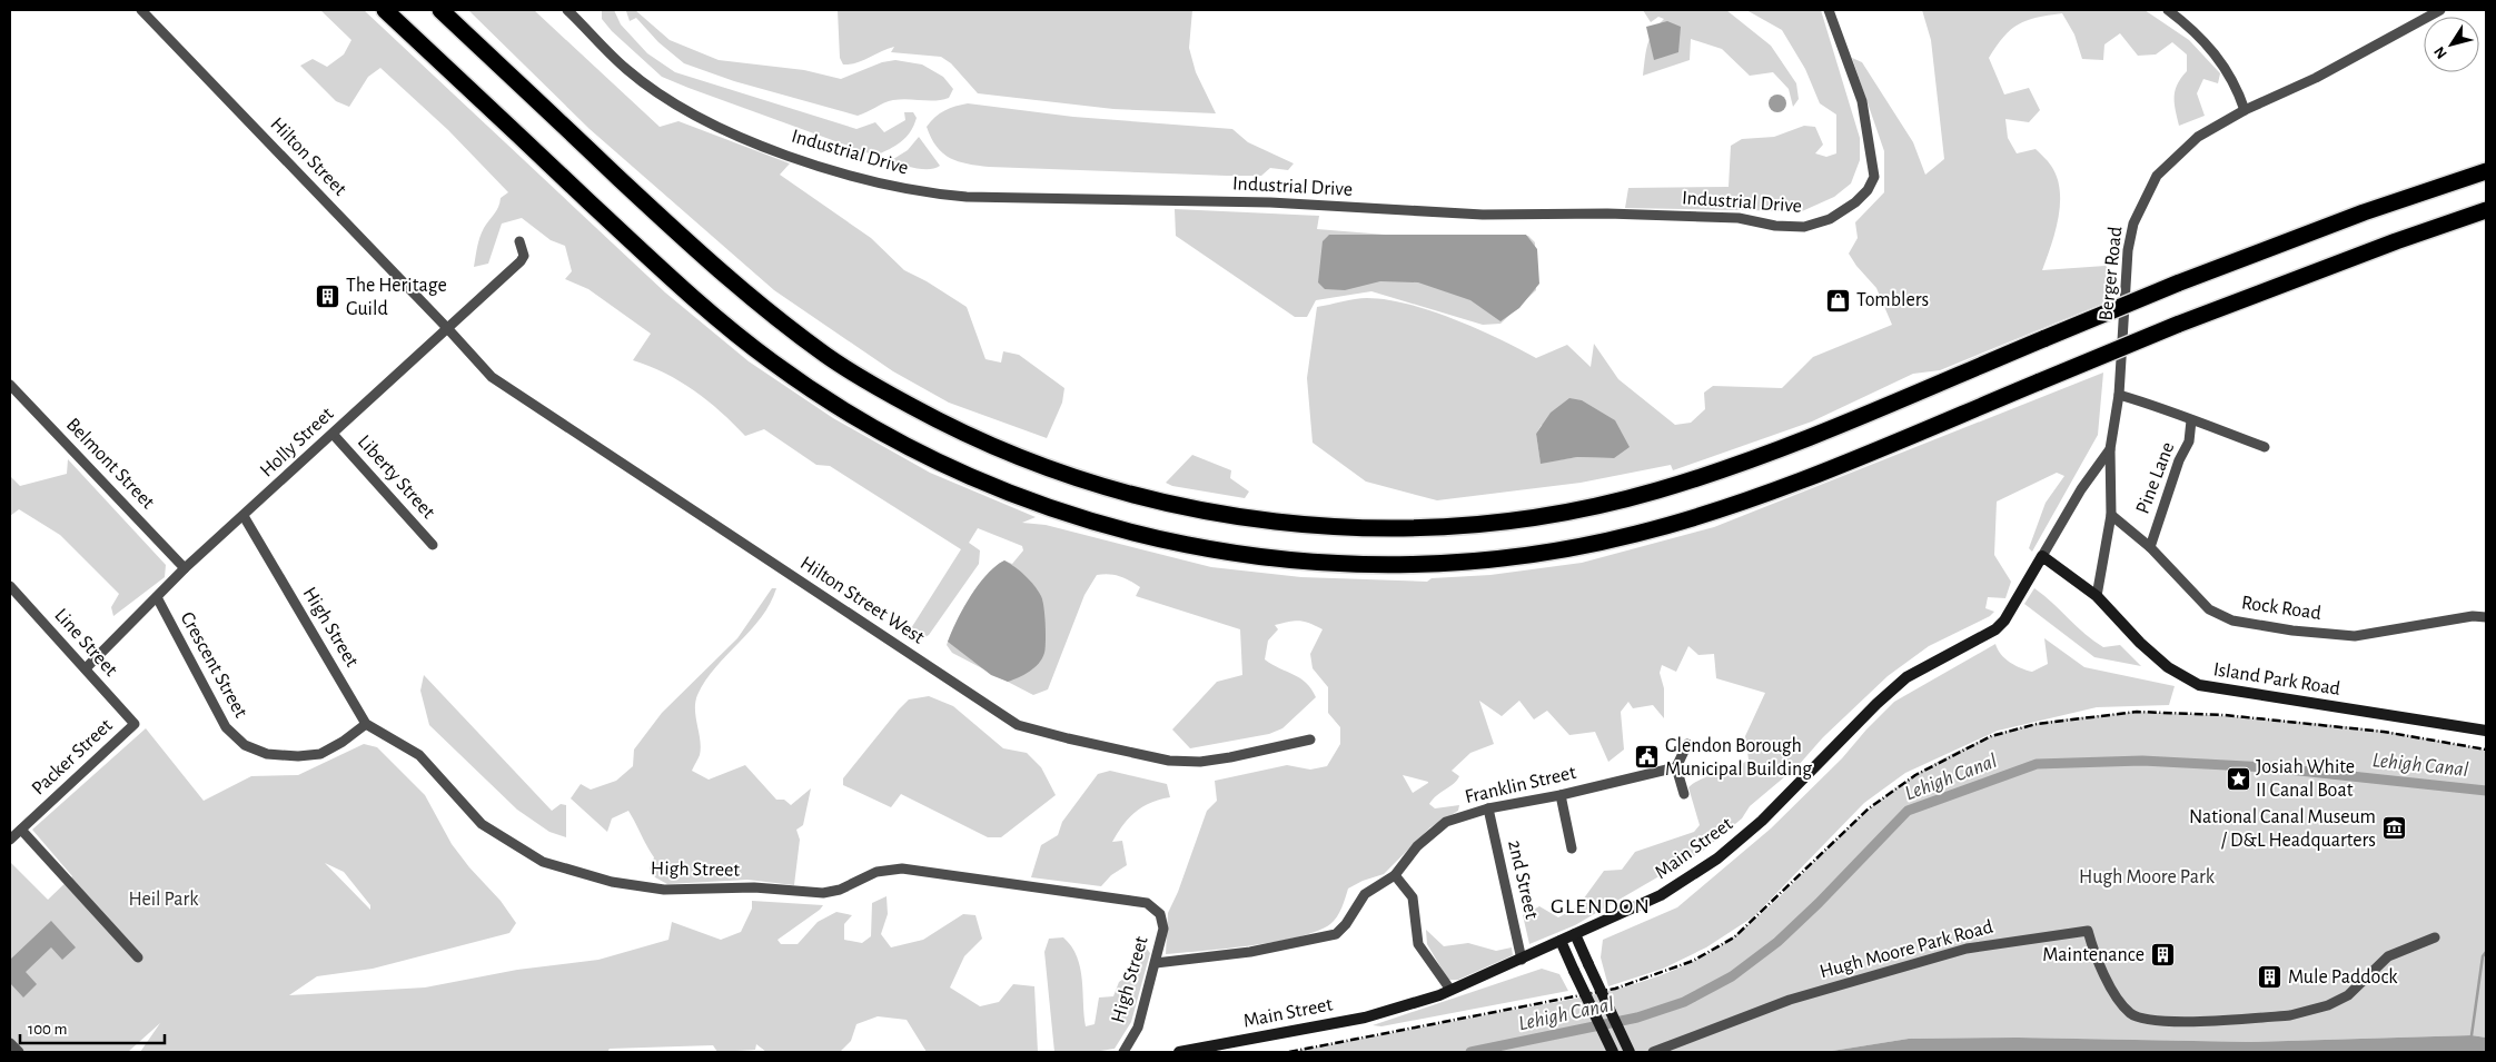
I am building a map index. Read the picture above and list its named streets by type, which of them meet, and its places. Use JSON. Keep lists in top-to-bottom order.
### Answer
{
  "streets": {
    "main road": ["Island Park Road", "Main Street"],
    "street": [
      "Industrial Drive",
      "Hilton Street",
      "Berger Road",
      "Holly Street",
      "Belmont Street",
      "Liberty Street",
      "Pine Lane",
      "Hilton Street West",
      "Rock Road",
      "High Street",
      "Line Street",
      "Crescent Street",
      "Packer Street",
      "Franklin Street",
      "2nd Street",
      "Hugh Moore Park Road"
    ]
  },
  "crossings": [
    ["Hilton Street", "Holly Street"],
    ["Hilton Street", "Hilton Street West"],
    ["Berger Road", "Pine Lane"],
    ["Berger Road", "Island Park Road"],
    ["Berger Road", "Main Street"],
    ["Holly Street", "Belmont Street"],
    ["Holly Street", "Liberty Street"],
    ["Holly Street", "Hilton Street West"],
    ["Holly Street", "High Street"],
    ["Holly Street", "Line Street"],
    ["Holly Street", "Crescent Street"],
    ["Pine Lane", "Rock Road"],
    ["High Street", "Crescent Street"],
    ["High Street", "Franklin Street"],
    ["Line Street", "Packer Street"],
    ["Island Park Road", "Main Street"],
    ["Franklin Street", "2nd Street"],
    ["Main Street", "2nd Street"]
  ],
  "districts": ["GLENDON"],
  "water": ["Lehigh Canal"],
  "parks": ["Hugh Moore Park", "Heil Park"],
  "places": {
    "building": ["The Heritage Guild", "Maintenance", "Mule Paddock"],
    "shop": ["Tomblers"],
    "public building": ["Glendon Borough Municipal Building"],
    "place": ["Josiah White II Canal Boat"],
    "museum": ["National Canal Museum / D&L Headquarters"]
  },
  "scale_bar": "100 m",
  "north": "bottom left"
}
